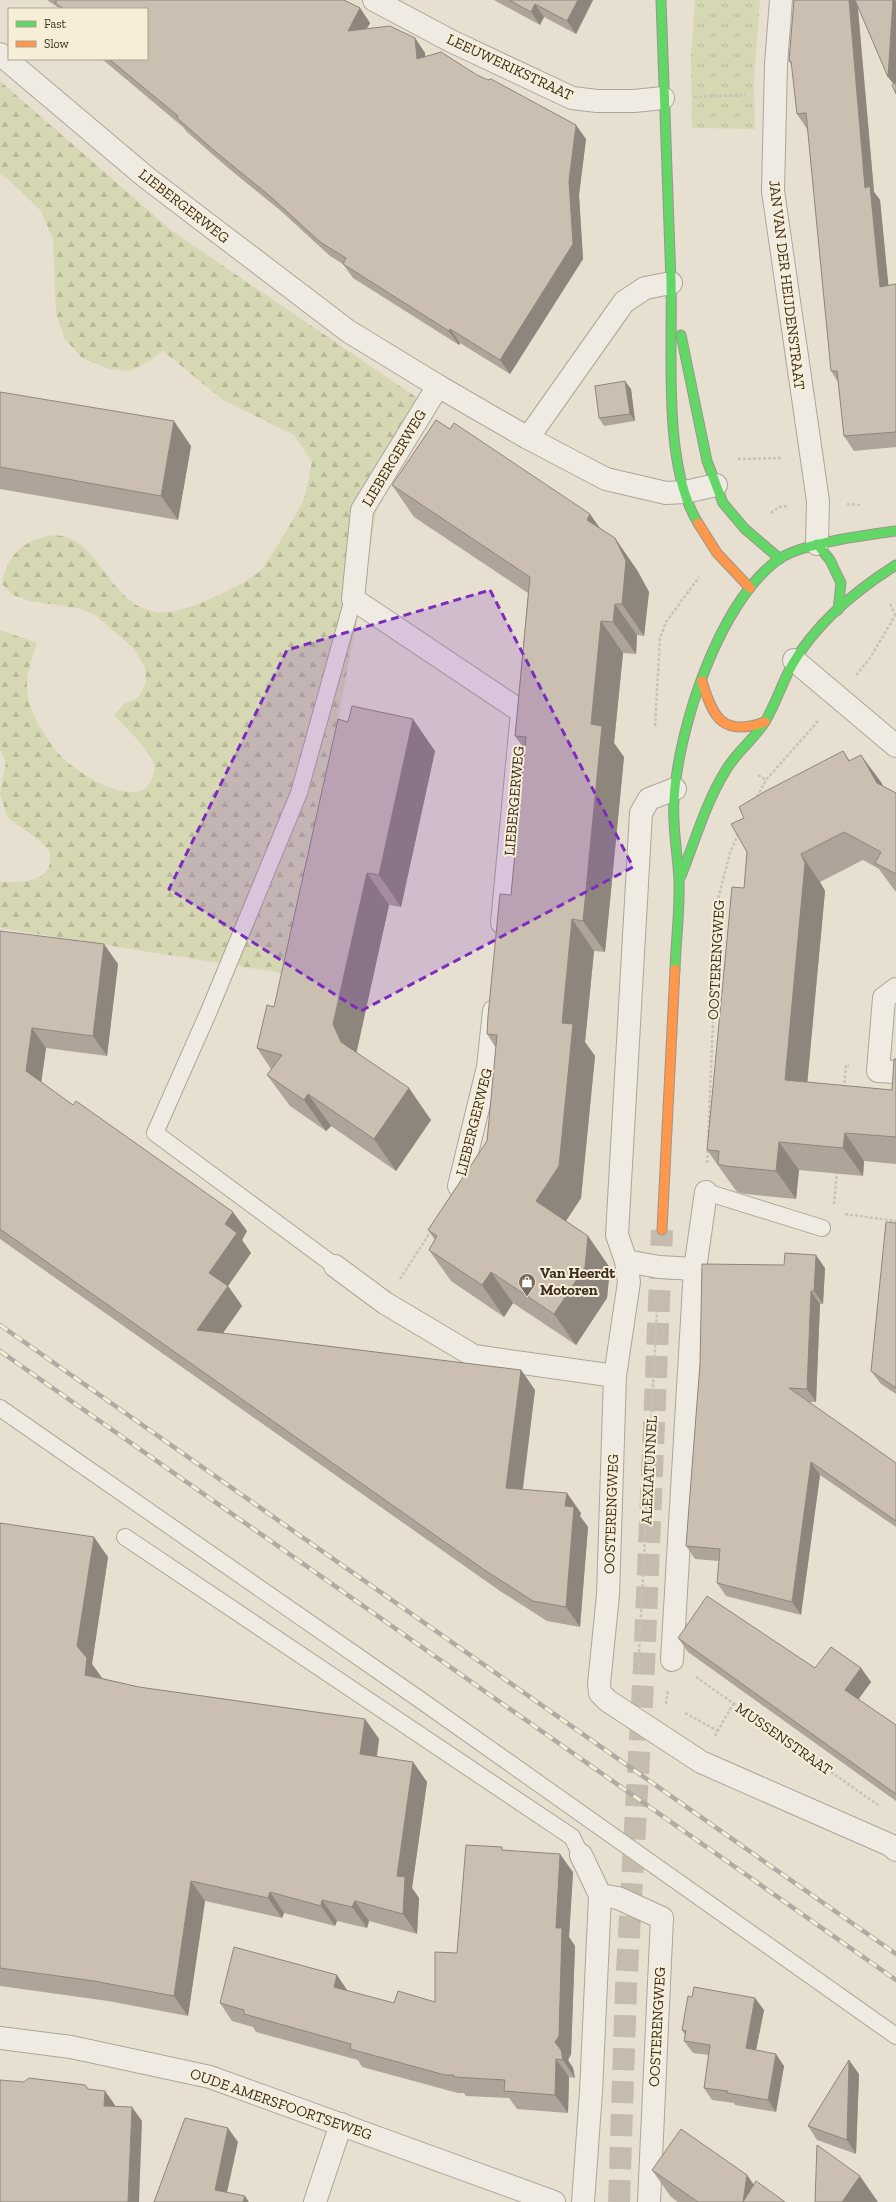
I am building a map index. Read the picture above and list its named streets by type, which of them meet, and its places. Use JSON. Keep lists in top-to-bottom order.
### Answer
{
  "streets": {
    "street": [
      "LEEUWERIKSTRAAT",
      "LIEBERGERWEG",
      "JAN VAN DER HEIJDENSTRAAT",
      "OOSTERENGWEG",
      "OUDE AMERSFOORTSEWEG"
    ],
    "path": ["ALEXIATUNNEL", "MUSSENSTRAAT"]
  },
  "places": {
    "shop": ["Van Heerdt Motoren"]
  },
  "legend": ["Fast", "Slow"]
}
